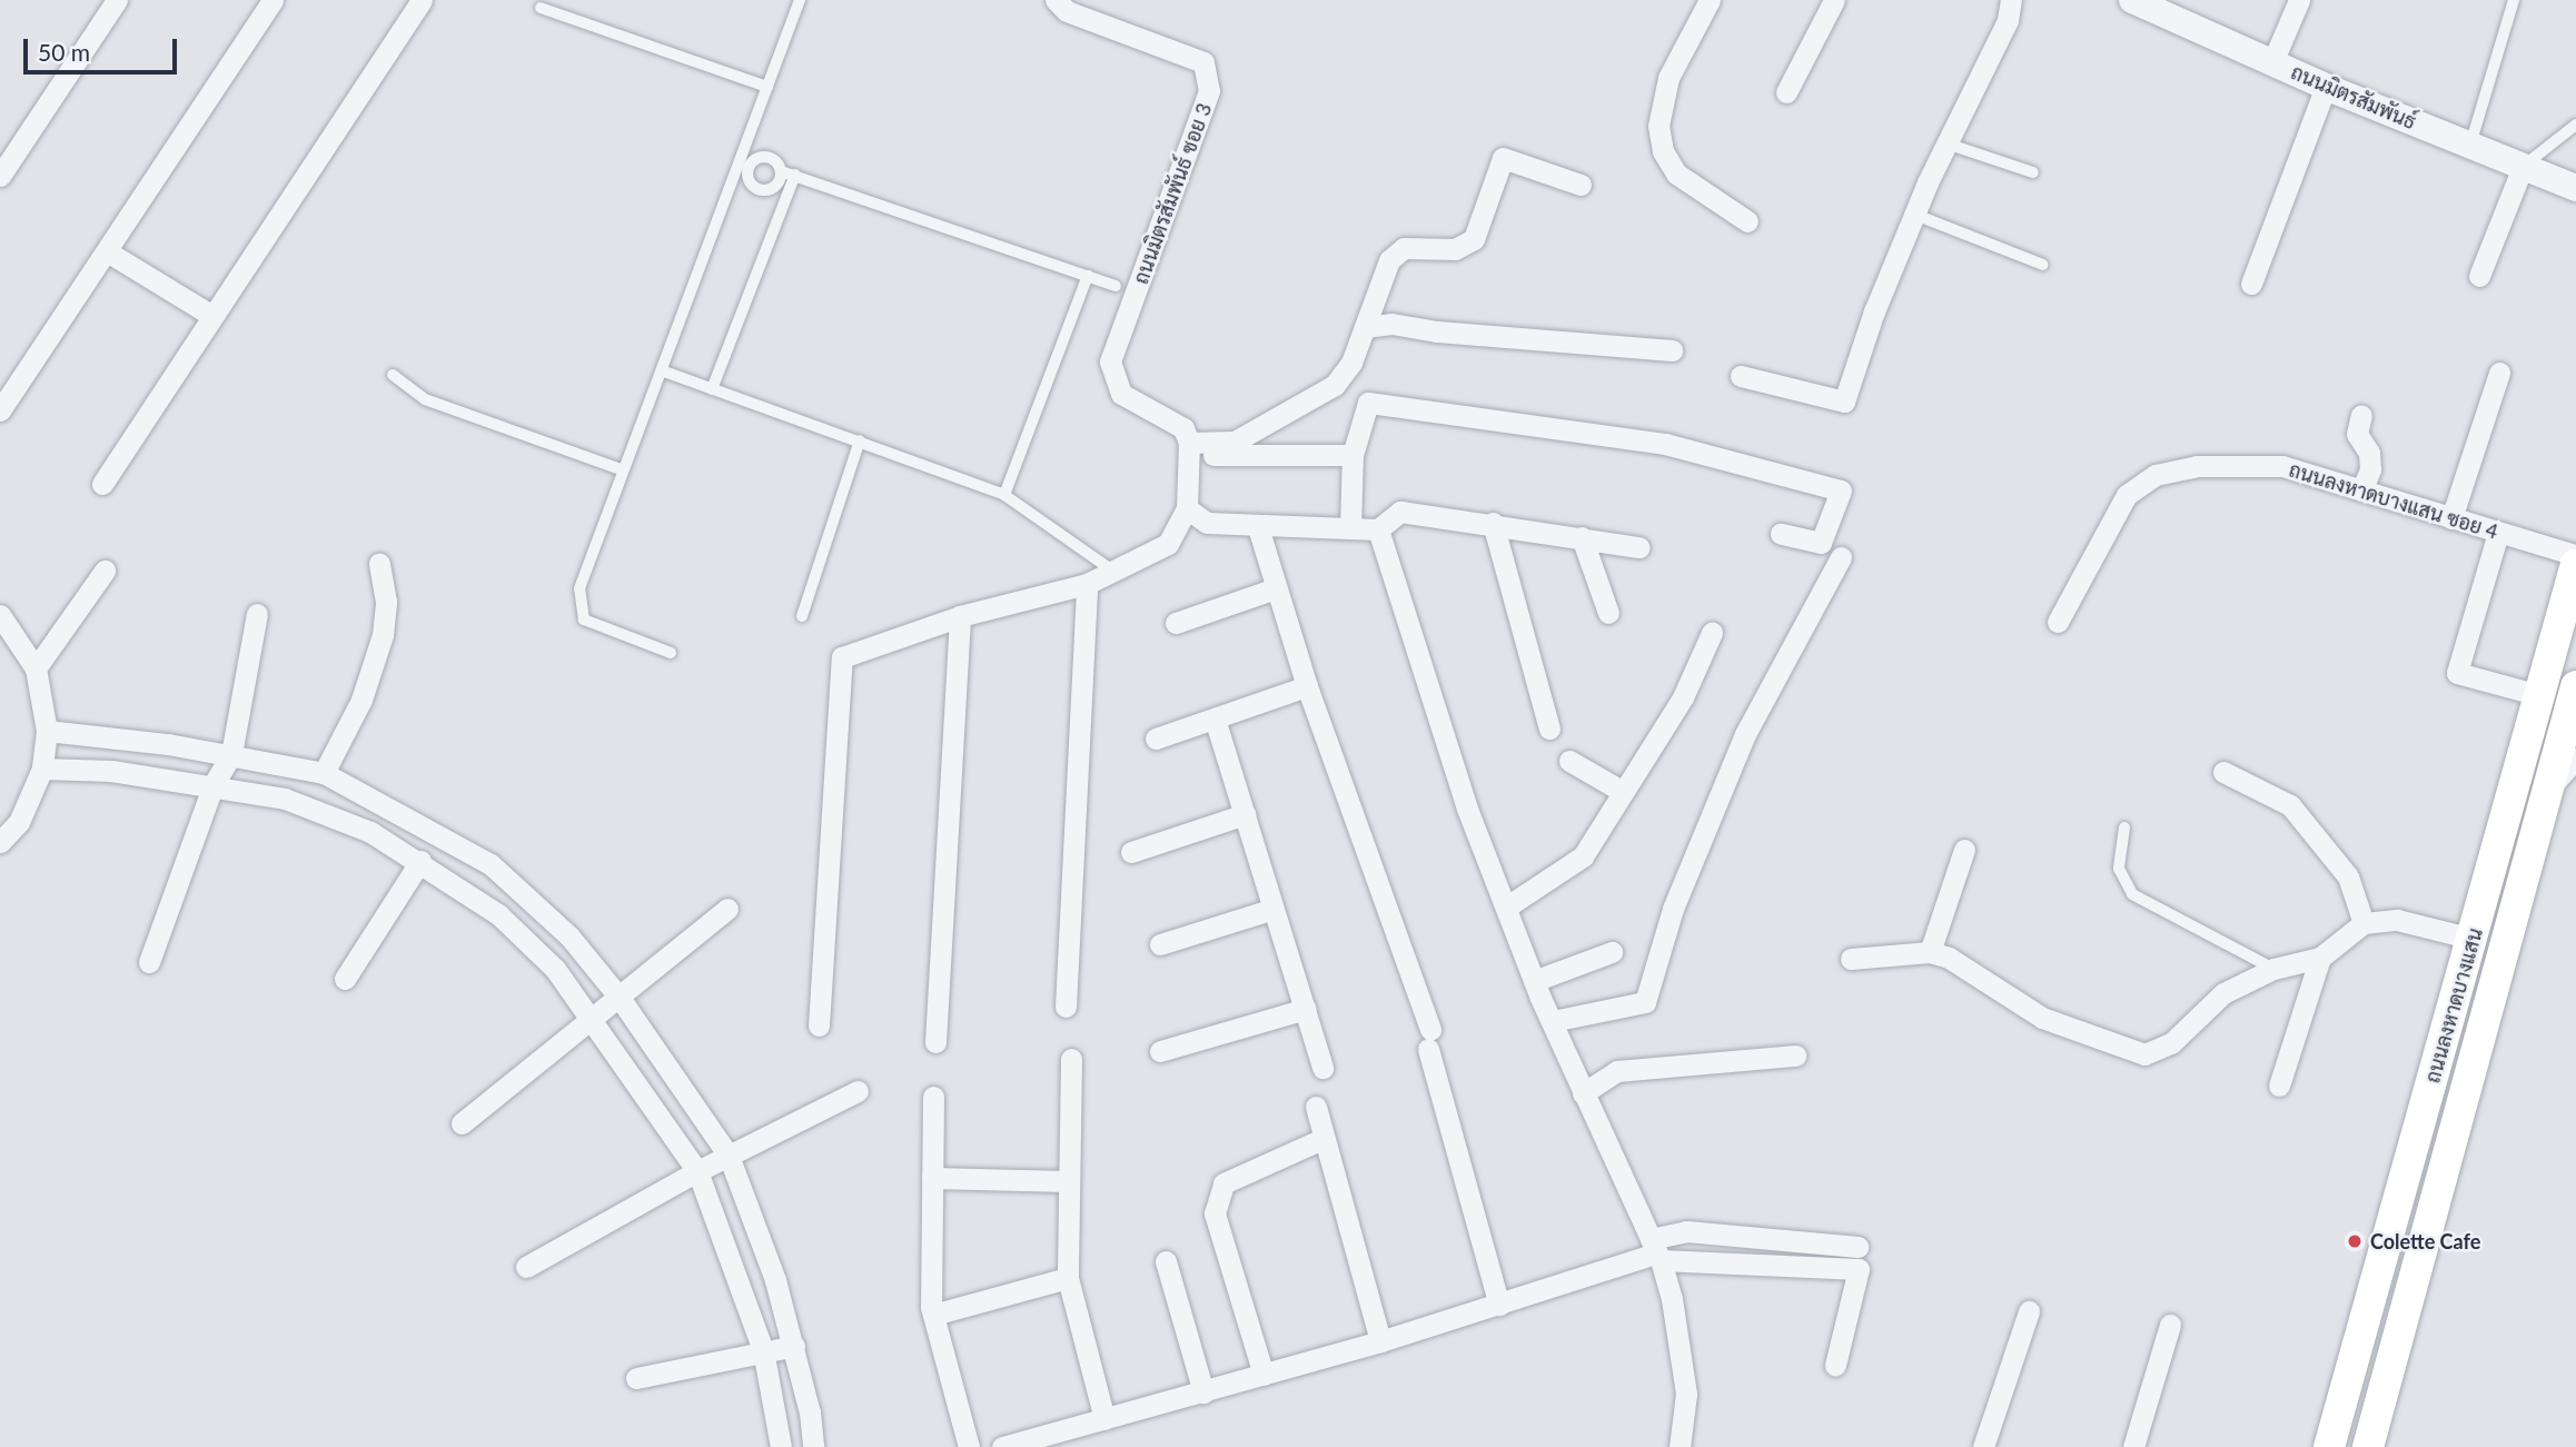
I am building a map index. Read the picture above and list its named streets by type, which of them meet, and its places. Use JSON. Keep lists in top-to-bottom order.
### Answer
{
  "streets": {
    "main road": ["ถนนลงหาดบางแสน"],
    "street": ["ถนนมิตรสัมพันธ์", "ถนนมิตรสัมพันธ์ ซอย 3", "ถนนลงหาดบางแสน ซอย 4"]
  },
  "places": ["Colette Cafe"],
  "scale_bar": "50 m"
}
